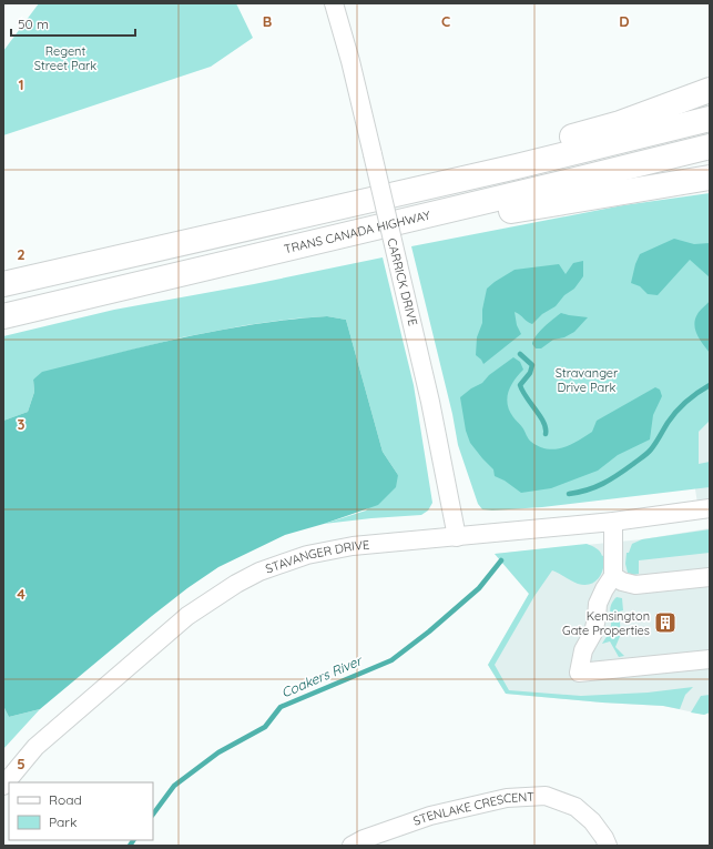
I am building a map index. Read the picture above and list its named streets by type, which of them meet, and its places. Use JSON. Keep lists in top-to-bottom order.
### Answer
{
  "streets": {
    "highway": ["TRANS CANADA HIGHWAY"],
    "street": ["CARRICK DRIVE", "STAVANGER DRIVE", "STENLAKE CRESCENT"]
  },
  "crossings": [
    ["CARRICK DRIVE", "STAVANGER DRIVE"]
  ],
  "water": ["Coakers River"],
  "parks": ["Regent Street Park", "Stravanger Drive Park"],
  "places": {
    "building": ["Kensington Gate Properties"]
  },
  "legend": ["Road", "Park"],
  "scale_bar": "50 m",
  "grid": {
    "columns": ["B", "C", "D"],
    "rows": [
      "1",
      "2",
      "3",
      "4",
      "5"
    ]
  }
}
